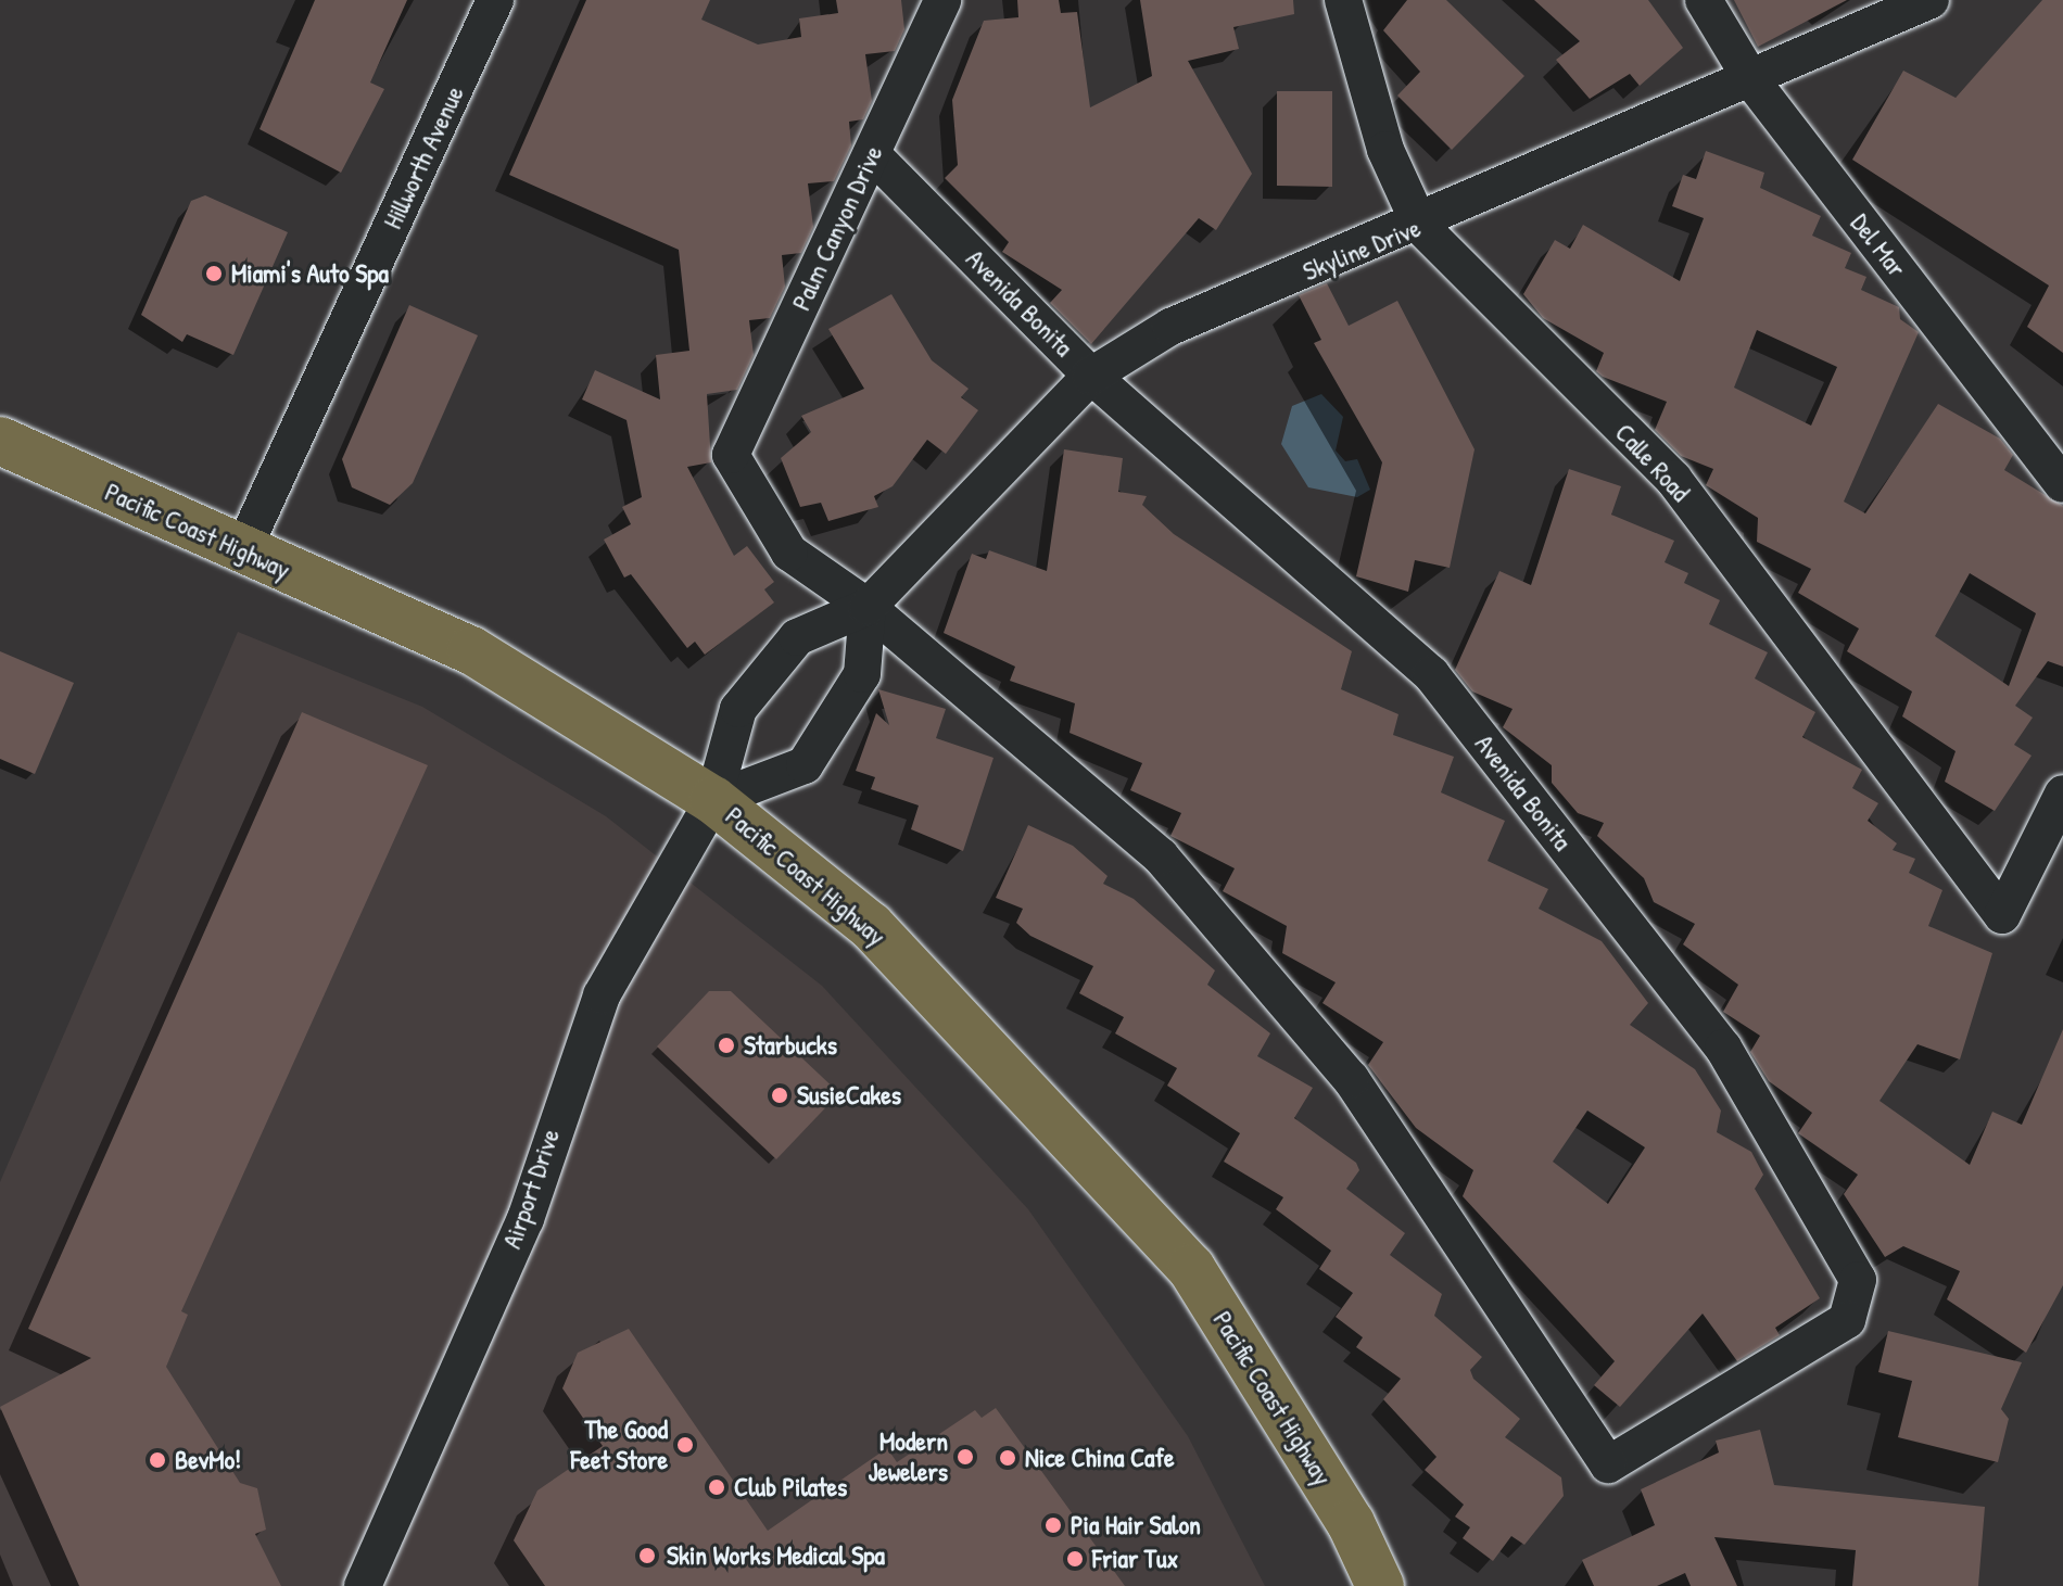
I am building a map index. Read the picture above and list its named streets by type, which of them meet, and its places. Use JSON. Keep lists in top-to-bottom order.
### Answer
{
  "streets": {
    "highway": ["Pacific Coast Highway"],
    "street": [
      "Hillworth Avenue",
      "Palm Canyon Drive",
      "Del Mar",
      "Skyline Drive",
      "Avenida Bonita",
      "Calle Road",
      "Airport Drive"
    ]
  },
  "crossings": [
    ["Hillworth Avenue", "Pacific Coast Highway"],
    ["Palm Canyon Drive", "Skyline Drive"],
    ["Palm Canyon Drive", "Avenida Bonita"],
    ["Del Mar", "Skyline Drive"],
    ["Skyline Drive", "Avenida Bonita"],
    ["Skyline Drive", "Calle Road"],
    ["Skyline Drive", "Pacific Coast Highway"],
    ["Skyline Drive", "Airport Drive"],
    ["Pacific Coast Highway", "Airport Drive"]
  ],
  "places": [
    "Miami's Auto Spa",
    "Starbucks",
    "SusieCakes",
    "The Good Feet Store",
    "Modern Jewelers",
    "Nice China Cafe",
    "BevMo!",
    "Club Pilates",
    "Pia Hair Salon",
    "Skin Works Medical Spa",
    "Friar Tux"
  ]
}
